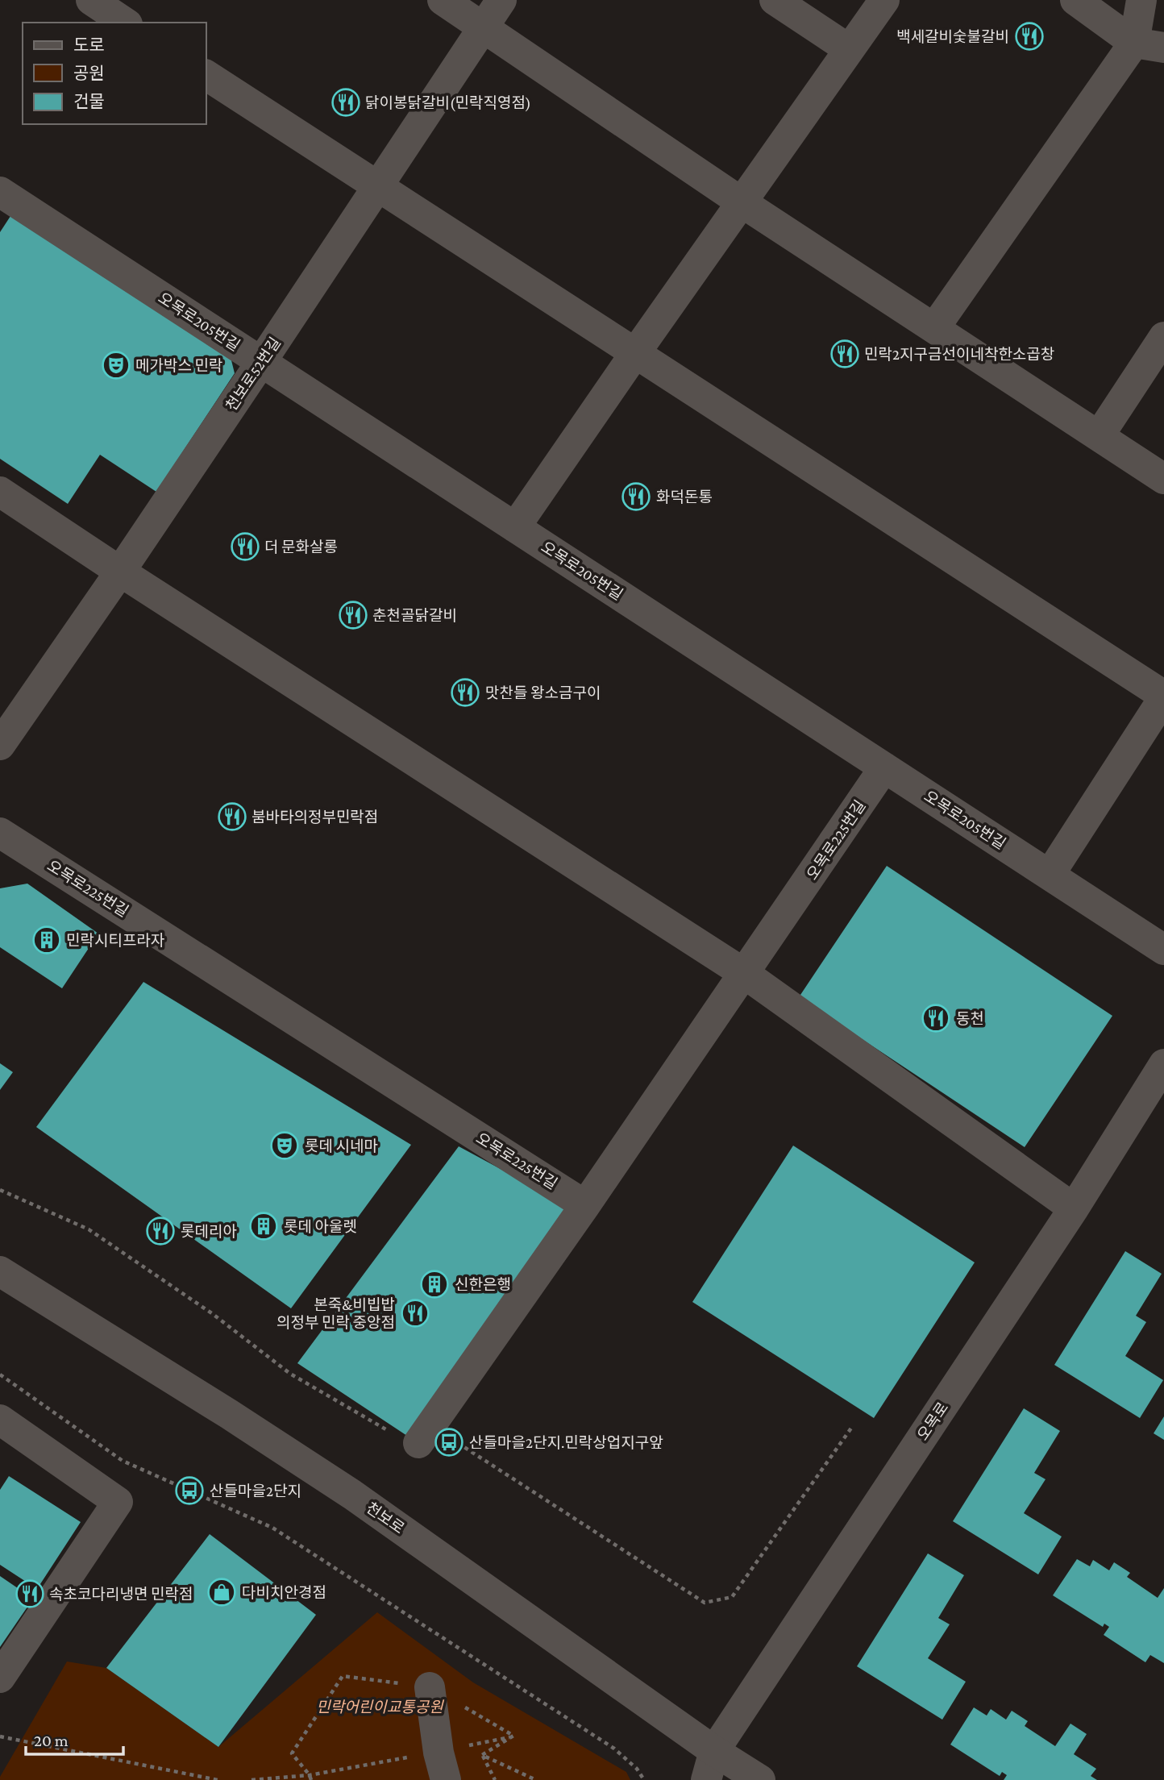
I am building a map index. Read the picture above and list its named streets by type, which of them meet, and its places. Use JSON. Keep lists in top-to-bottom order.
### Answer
{
  "streets": {
    "street": [
      "오목로205번길",
      "천보로52번길",
      "오목로225번길",
      "오목로",
      "천보로"
    ]
  },
  "crossings": [
    ["오목로205번길", "천보로52번길"],
    ["오목로205번길", "오목로225번길"],
    ["오목로", "천보로"]
  ],
  "parks": ["민락어린이교통공원"],
  "places": {
    "restaurant": [
      "백세갈비숯불갈비",
      "닭이봉닭갈비(민락직영점)",
      "민락2지구금선이네착한소곱창",
      "화덕돈통",
      "더 문화살롱",
      "춘천골닭갈비",
      "맛찬들 왕소금구이",
      "붐바타의정부민락점",
      "동천",
      "롯데리아",
      "본죽&비빕밥 의정부 민락 중앙점",
      "속초코다리냉면 민락점"
    ],
    "theatre": ["메가박스 민락", "롯데 시네마"],
    "building": ["민락시티프라자", "롯데 아울렛", "신한은행"],
    "bus stop": ["산들마을2단지.민락상업지구앞", "산들마을2단지"],
    "shop": ["다비치안경점"]
  },
  "legend": ["도로", "공원", "건물"],
  "scale_bar": "20 m"
}
